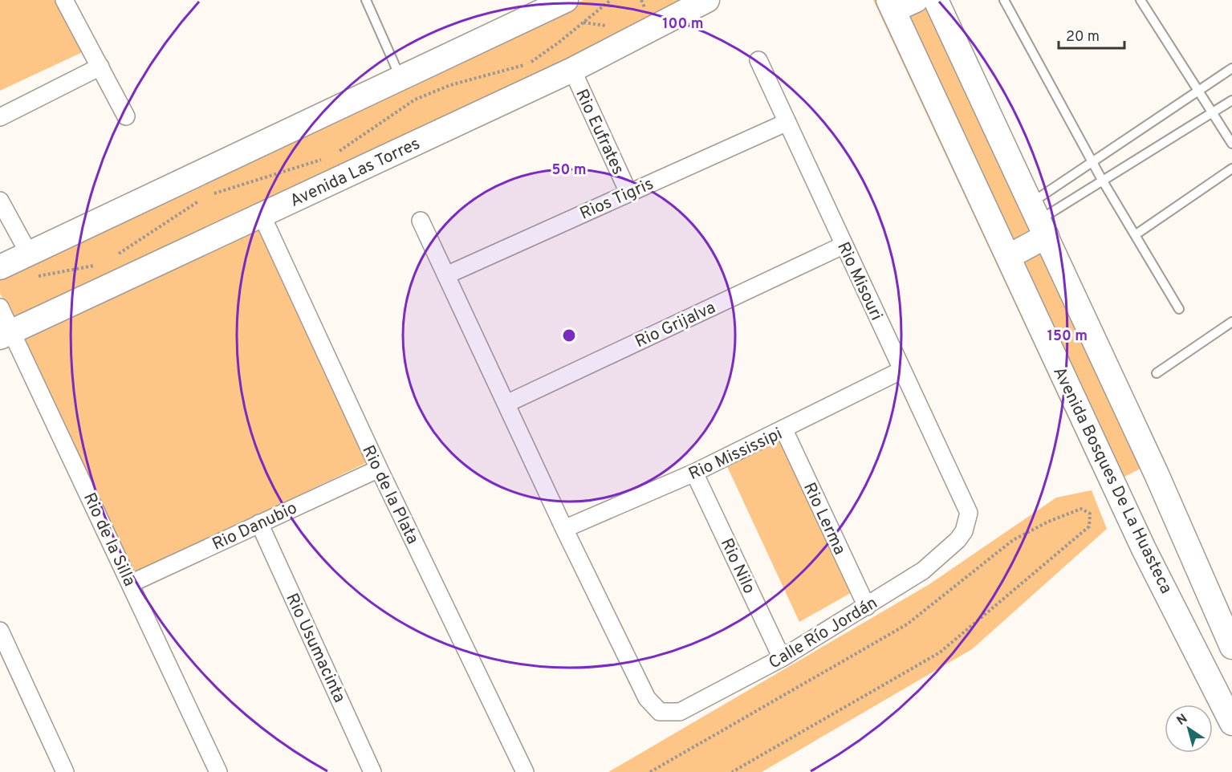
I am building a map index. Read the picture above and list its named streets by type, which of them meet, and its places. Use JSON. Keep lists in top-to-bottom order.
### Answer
{
  "streets": {
    "street": [
      "Rio Eufrates",
      "Avenida Las Torres",
      "Rios Tigris",
      "Rio Misouri",
      "Rio Grijalva",
      "Rio Mississipi",
      "Avenida Bosques De La Huasteca",
      "Rio de la Plata",
      "Rio Lerma",
      "Rio Danubio",
      "Rio de la Silla",
      "Rio Nilo",
      "Calle Río Jordán",
      "Rio Usumacinta"
    ]
  },
  "crossings": [
    ["Rio Eufrates", "Avenida Las Torres"],
    ["Rio Eufrates", "Rios Tigris"],
    ["Avenida Las Torres", "Rio de la Plata"],
    ["Avenida Las Torres", "Rio de la Silla"],
    ["Rios Tigris", "Rio Misouri"],
    ["Rio Misouri", "Rio Grijalva"],
    ["Rio Misouri", "Rio Mississipi"],
    ["Rio Misouri", "Calle Río Jordán"],
    ["Rio Mississipi", "Rio Lerma"],
    ["Rio Mississipi", "Rio Nilo"],
    ["Rio Mississipi", "Calle Río Jordán"],
    ["Rio de la Plata", "Rio Danubio"],
    ["Rio Lerma", "Calle Río Jordán"],
    ["Rio Danubio", "Rio de la Silla"],
    ["Rio Danubio", "Rio Usumacinta"],
    ["Rio Nilo", "Calle Río Jordán"]
  ],
  "scale_bar": "20 m",
  "north": "top left",
  "rings": ["100 m", "50 m", "150 m"]
}
